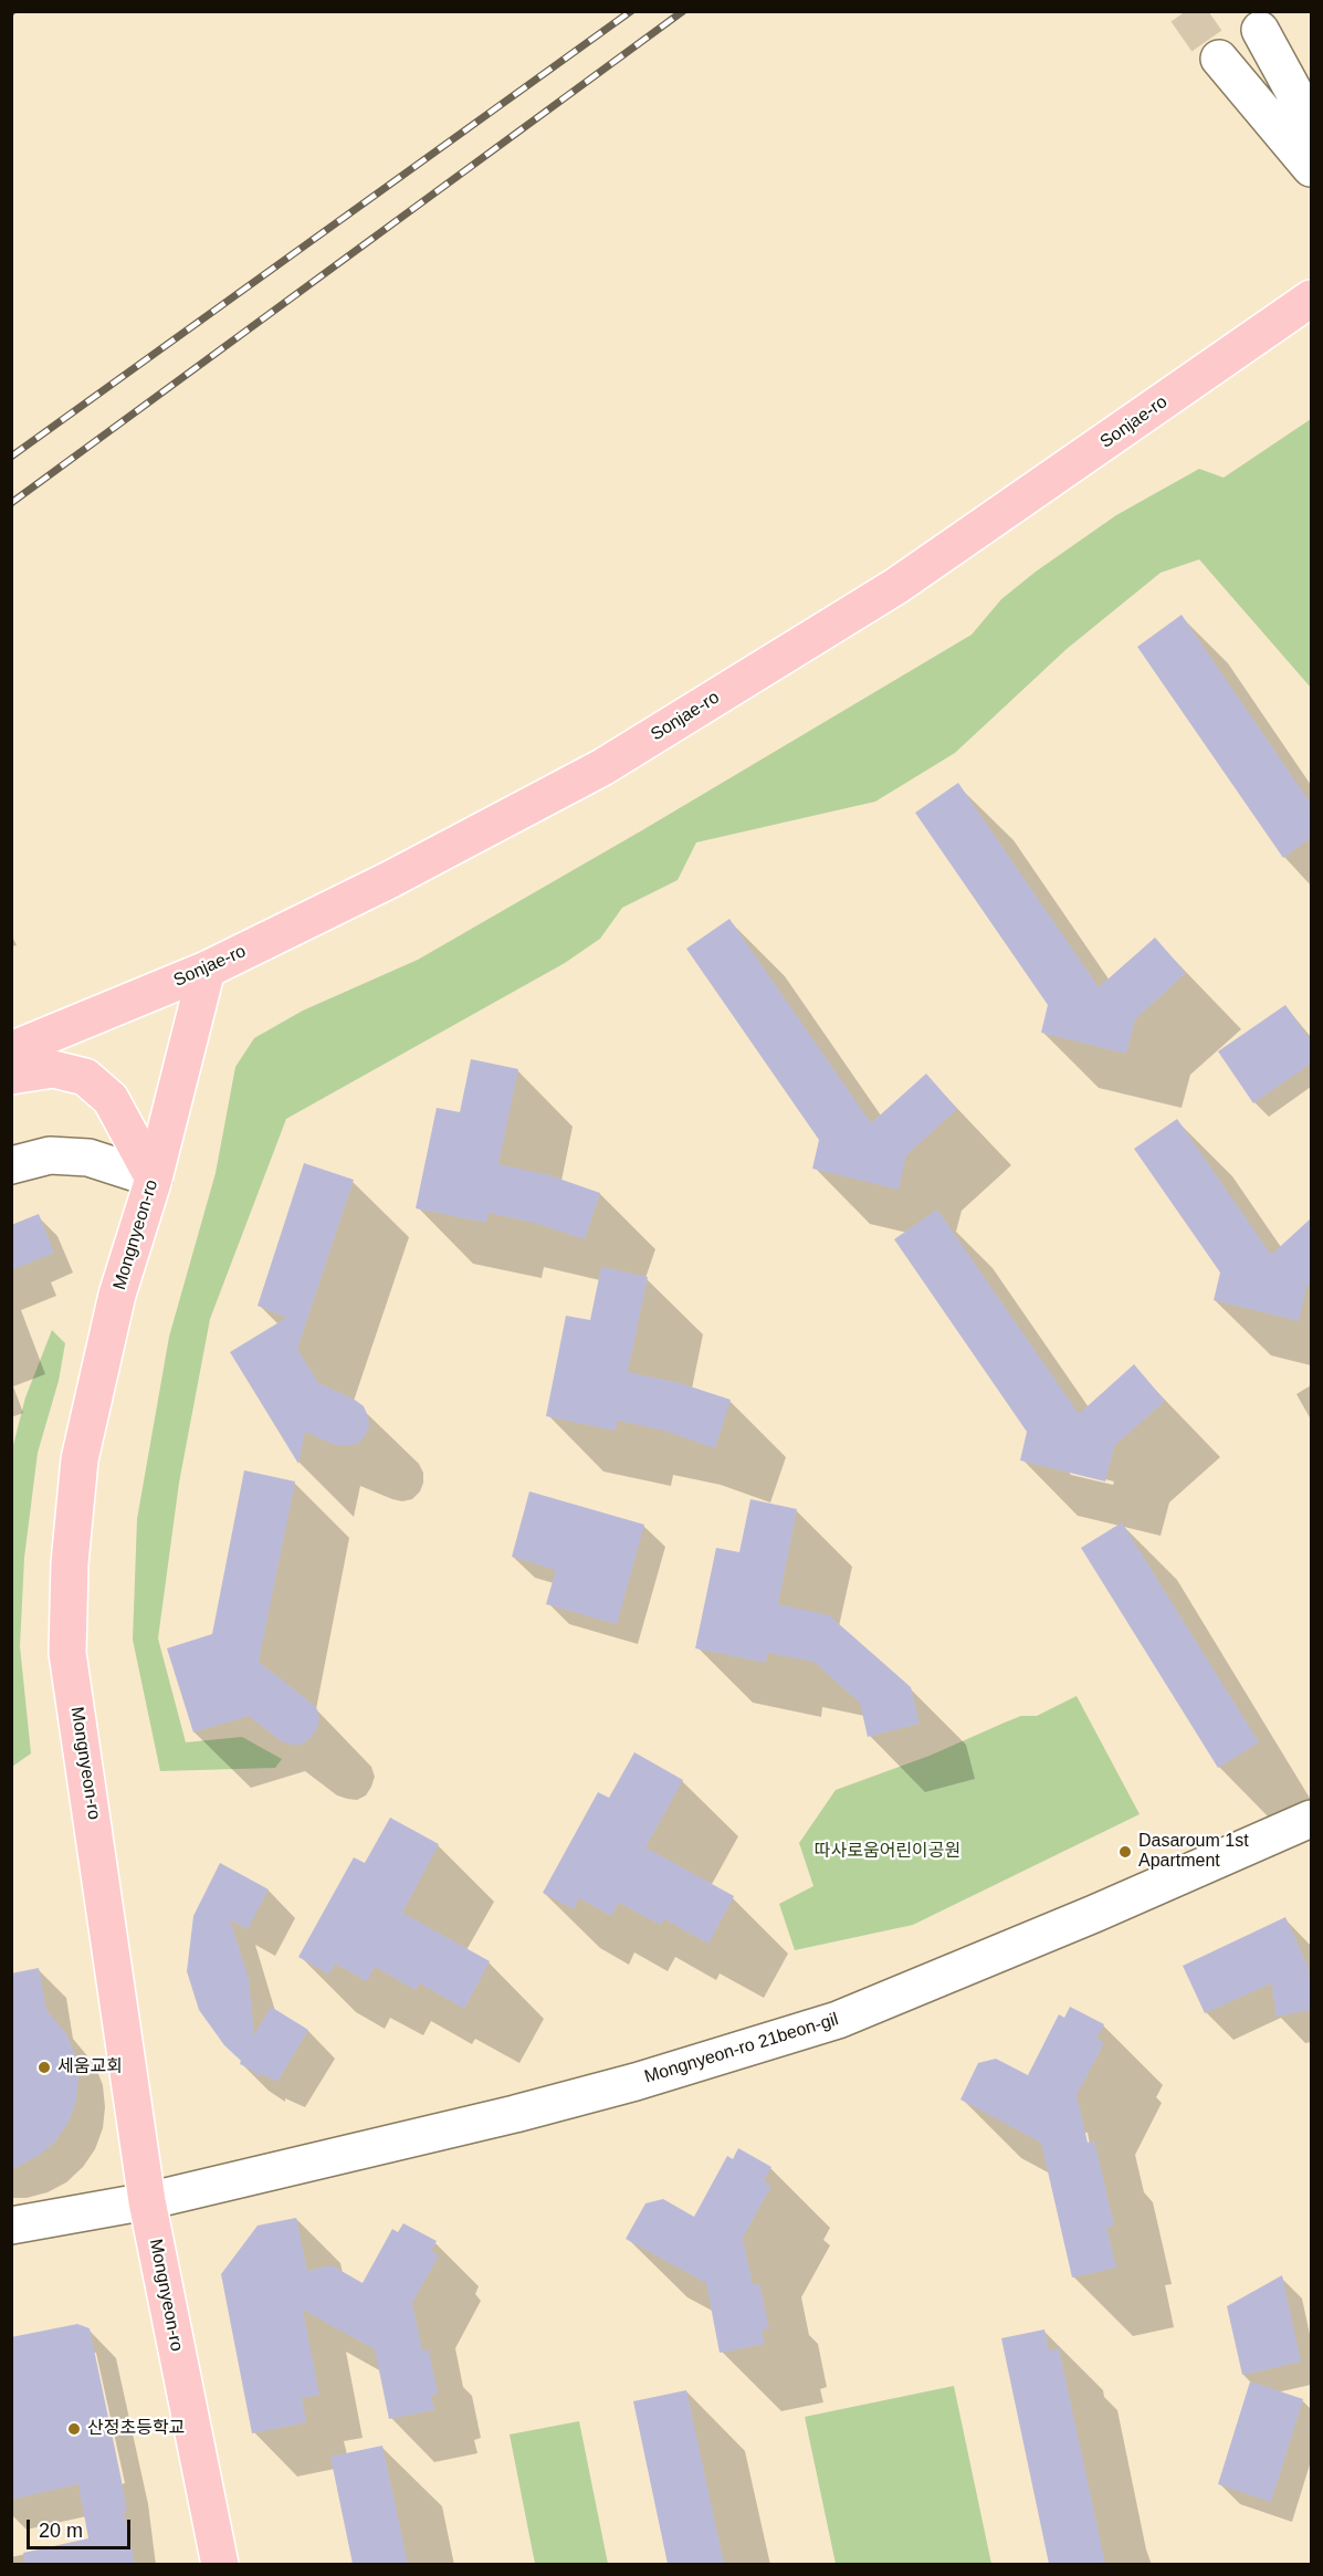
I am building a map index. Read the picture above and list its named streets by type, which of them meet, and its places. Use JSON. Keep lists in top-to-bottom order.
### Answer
{
  "streets": {
    "main road": ["Sonjae-ro", "Mongnyeon-ro"],
    "street": ["Mongnyeon-ro 21beon-gil"]
  },
  "crossings": [
    ["Sonjae-ro", "Mongnyeon-ro"],
    ["Mongnyeon-ro", "Mongnyeon-ro 21beon-gil"]
  ],
  "parks": ["따사로움어린이공원"],
  "places": ["Dasaroum 1st Apartment", "세움교회", "산정초등학교"],
  "scale_bar": "20 m"
}
